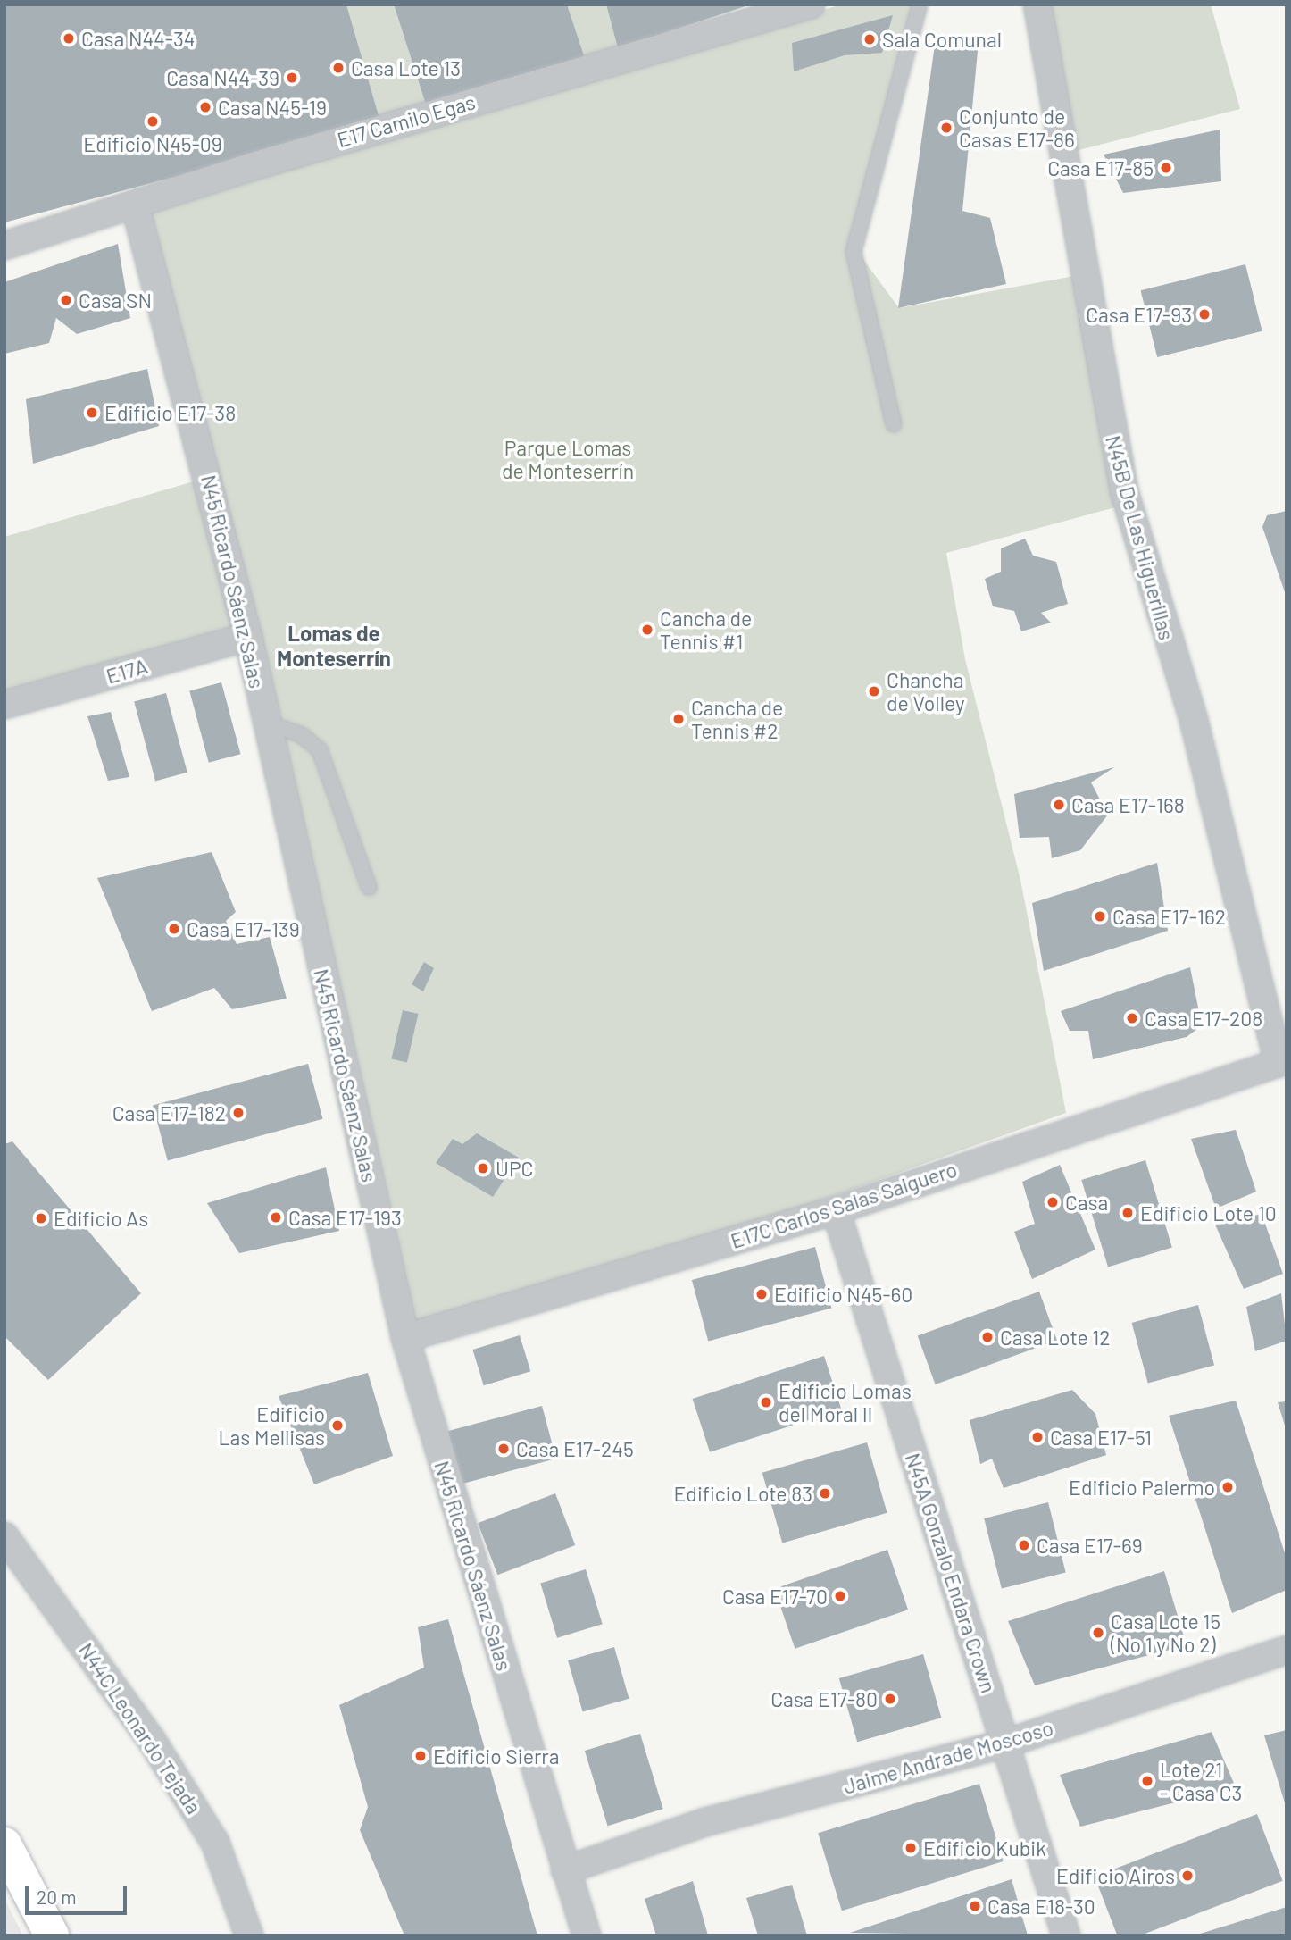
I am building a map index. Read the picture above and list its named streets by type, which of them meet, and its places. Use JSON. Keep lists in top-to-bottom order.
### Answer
{
  "streets": {
    "street": [
      "E17 Camilo Egas",
      "N45B De Las Higuerillas",
      "N45 Ricardo Sáenz Salas",
      "E17A",
      "E17C Carlos Salas Salguero",
      "N45A Gonzalo Endara Crown",
      "N44C Leonardo Tejada",
      "Jaime Andrade Moscoso"
    ]
  },
  "crossings": [
    ["E17 Camilo Egas", "N45 Ricardo Sáenz Salas"],
    ["N45B De Las Higuerillas", "E17C Carlos Salas Salguero"],
    ["N45 Ricardo Sáenz Salas", "E17A"],
    ["N45 Ricardo Sáenz Salas", "E17C Carlos Salas Salguero"],
    ["N45 Ricardo Sáenz Salas", "Jaime Andrade Moscoso"],
    ["E17C Carlos Salas Salguero", "N45A Gonzalo Endara Crown"],
    ["N45A Gonzalo Endara Crown", "Jaime Andrade Moscoso"]
  ],
  "districts": ["Lomas de Monteserrín"],
  "parks": ["Parque Lomas de Monteserrín"],
  "places": [
    "Casa N44-34",
    "Sala Comunal",
    "Casa Lote 13",
    "Casa N44-39",
    "Casa N45-19",
    "Edificio N45-09",
    "Conjunto de Casas E17-86",
    "Casa E17-85",
    "Casa SN",
    "Casa E17-93",
    "Edificio E17-38",
    "Cancha de Tennis #1",
    "Chancha de Volley",
    "Cancha de Tennis #2",
    "Casa E17-168",
    "Casa E17-162",
    "Casa E17-139",
    "Casa E17-208",
    "Casa E17-182",
    "UPC",
    "Casa",
    "Edificio Lote 10",
    "Casa E17-193",
    "Edificio As",
    "Edificio N45-60",
    "Casa Lote 12",
    "Edificio Lomas del Moral II",
    "Edificio Las Mellisas",
    "Casa E17-51",
    "Casa E17-245",
    "Edificio Palermo",
    "Edificio Lote 83",
    "Casa E17-69",
    "Casa E17-70",
    "Casa Lote 15 (No 1 y No 2)",
    "Casa E17-80",
    "Edificio Sierra",
    "Lote 21 - Casa C3",
    "Edificio Kubik",
    "Edificio Airos",
    "Casa E18-30"
  ],
  "scale_bar": "20 m"
}
